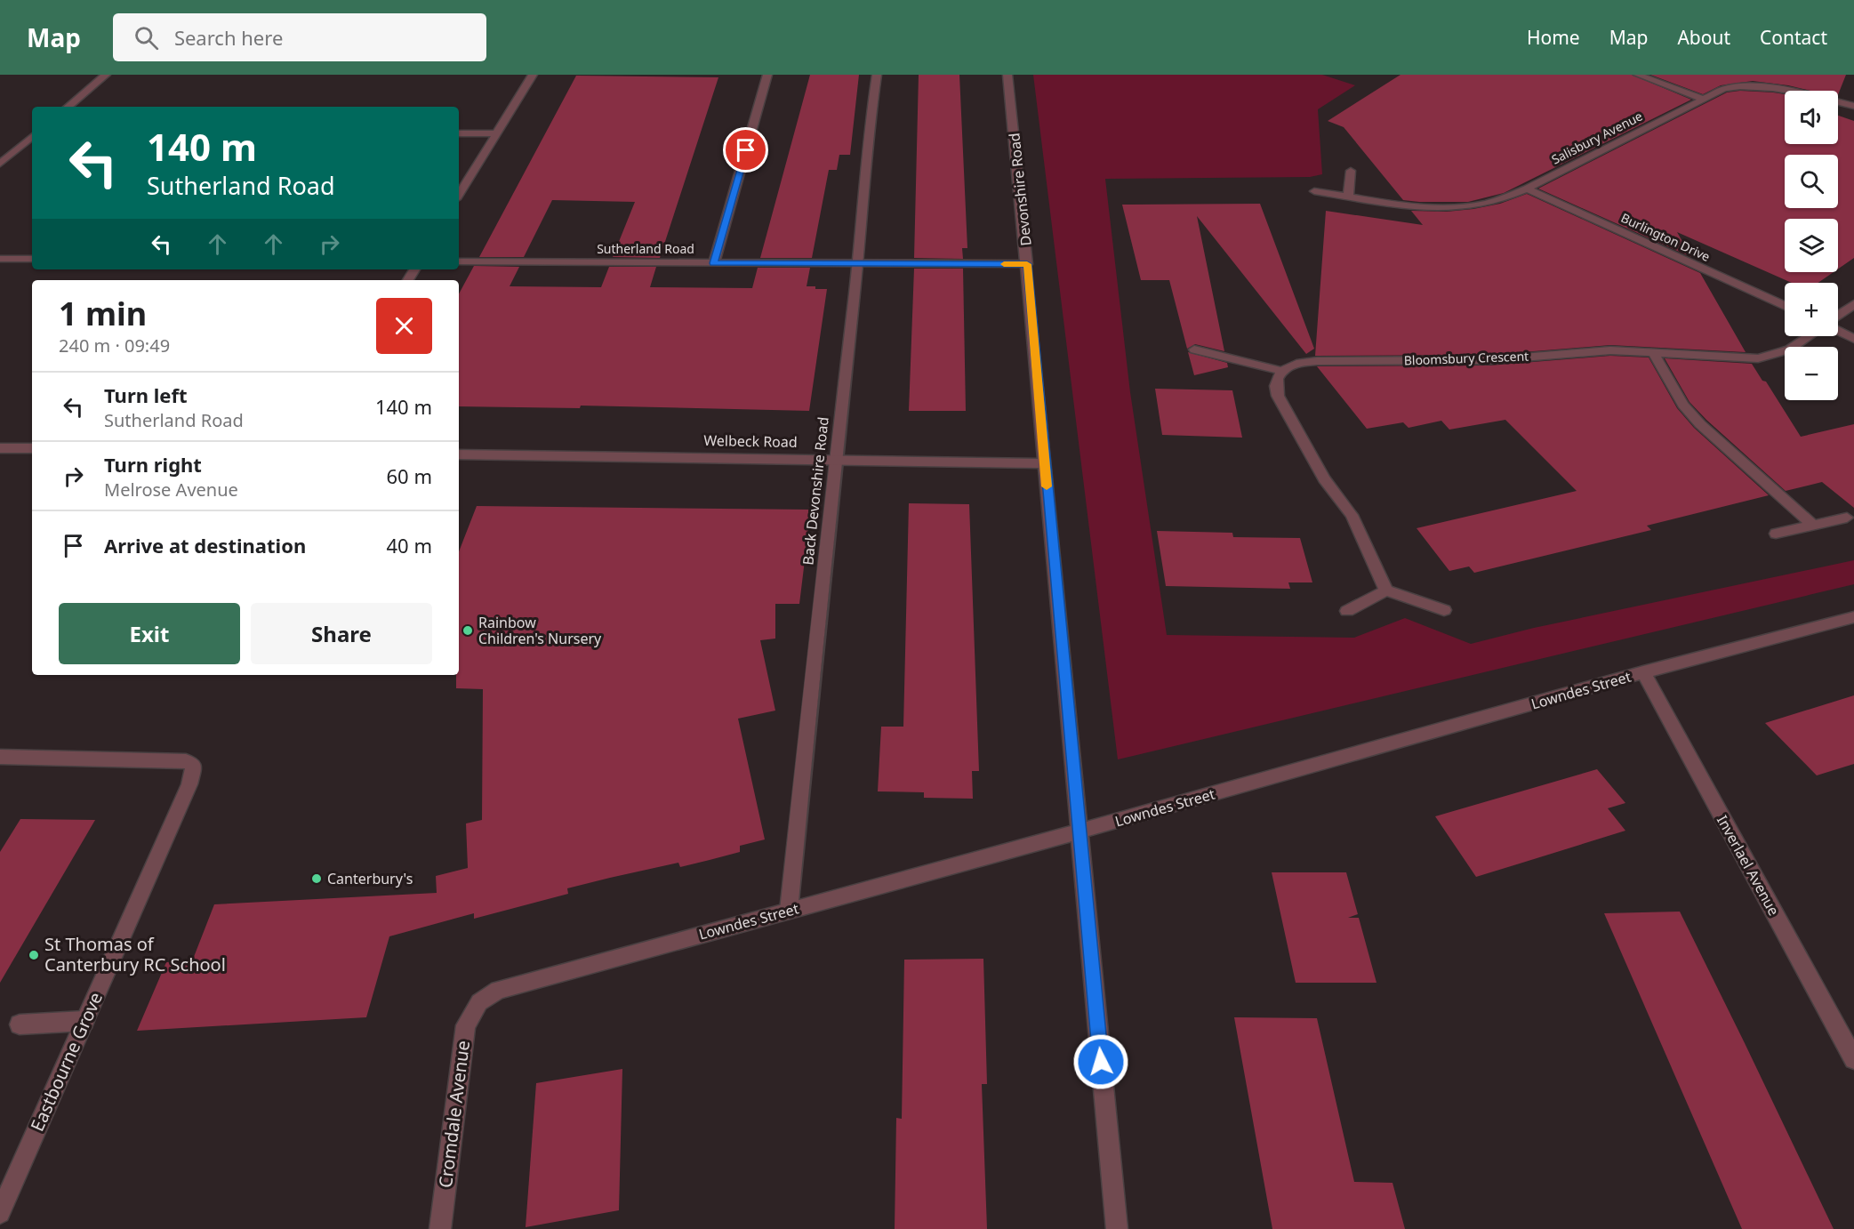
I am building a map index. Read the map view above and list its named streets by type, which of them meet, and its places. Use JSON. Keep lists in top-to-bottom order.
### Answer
{
  "streets": {
    "street": [
      "Salisbury Avenue",
      "Devonshire Road",
      "Burlington Drive",
      "Sutherland Road",
      "Bloomsbury Crescent",
      "Welbeck Road",
      "Back Devonshire Road",
      "Lowndes Street",
      "Inverlael Avenue",
      "Eastbourne Grove",
      "Cromdale Avenue"
    ]
  },
  "crossings": [
    ["Salisbury Avenue", "Burlington Drive"],
    ["Devonshire Road", "Sutherland Road"],
    ["Devonshire Road", "Welbeck Road"],
    ["Devonshire Road", "Lowndes Street"],
    ["Sutherland Road", "Back Devonshire Road"],
    ["Welbeck Road", "Back Devonshire Road"],
    ["Back Devonshire Road", "Lowndes Street"],
    ["Lowndes Street", "Inverlael Avenue"],
    ["Lowndes Street", "Cromdale Avenue"]
  ],
  "places": ["Rainbow Children's Nursery", "Canterbury's", "St Thomas of Canterbury RC School"],
  "page": {
    "header": "Map",
    "search": "Search here",
    "nav": [
      "Home",
      "Map",
      "About",
      "Contact"
    ],
    "map_buttons": ["+", "−"],
    "turn": ["140 m", "Sutherland Road"],
    "heading": ["1 min", "240 m · 09:49"],
    "list": [
      {
        "name": "Turn left",
        "note": "Sutherland Road",
        "value": "140 m"
      },
      {
        "name": "Turn right",
        "note": "Melrose Avenue",
        "value": "60 m"
      },
      {
        "name": "Arrive at destination",
        "value": "40 m"
      }
    ],
    "buttons": ["Exit", "Share"]
  }
}
